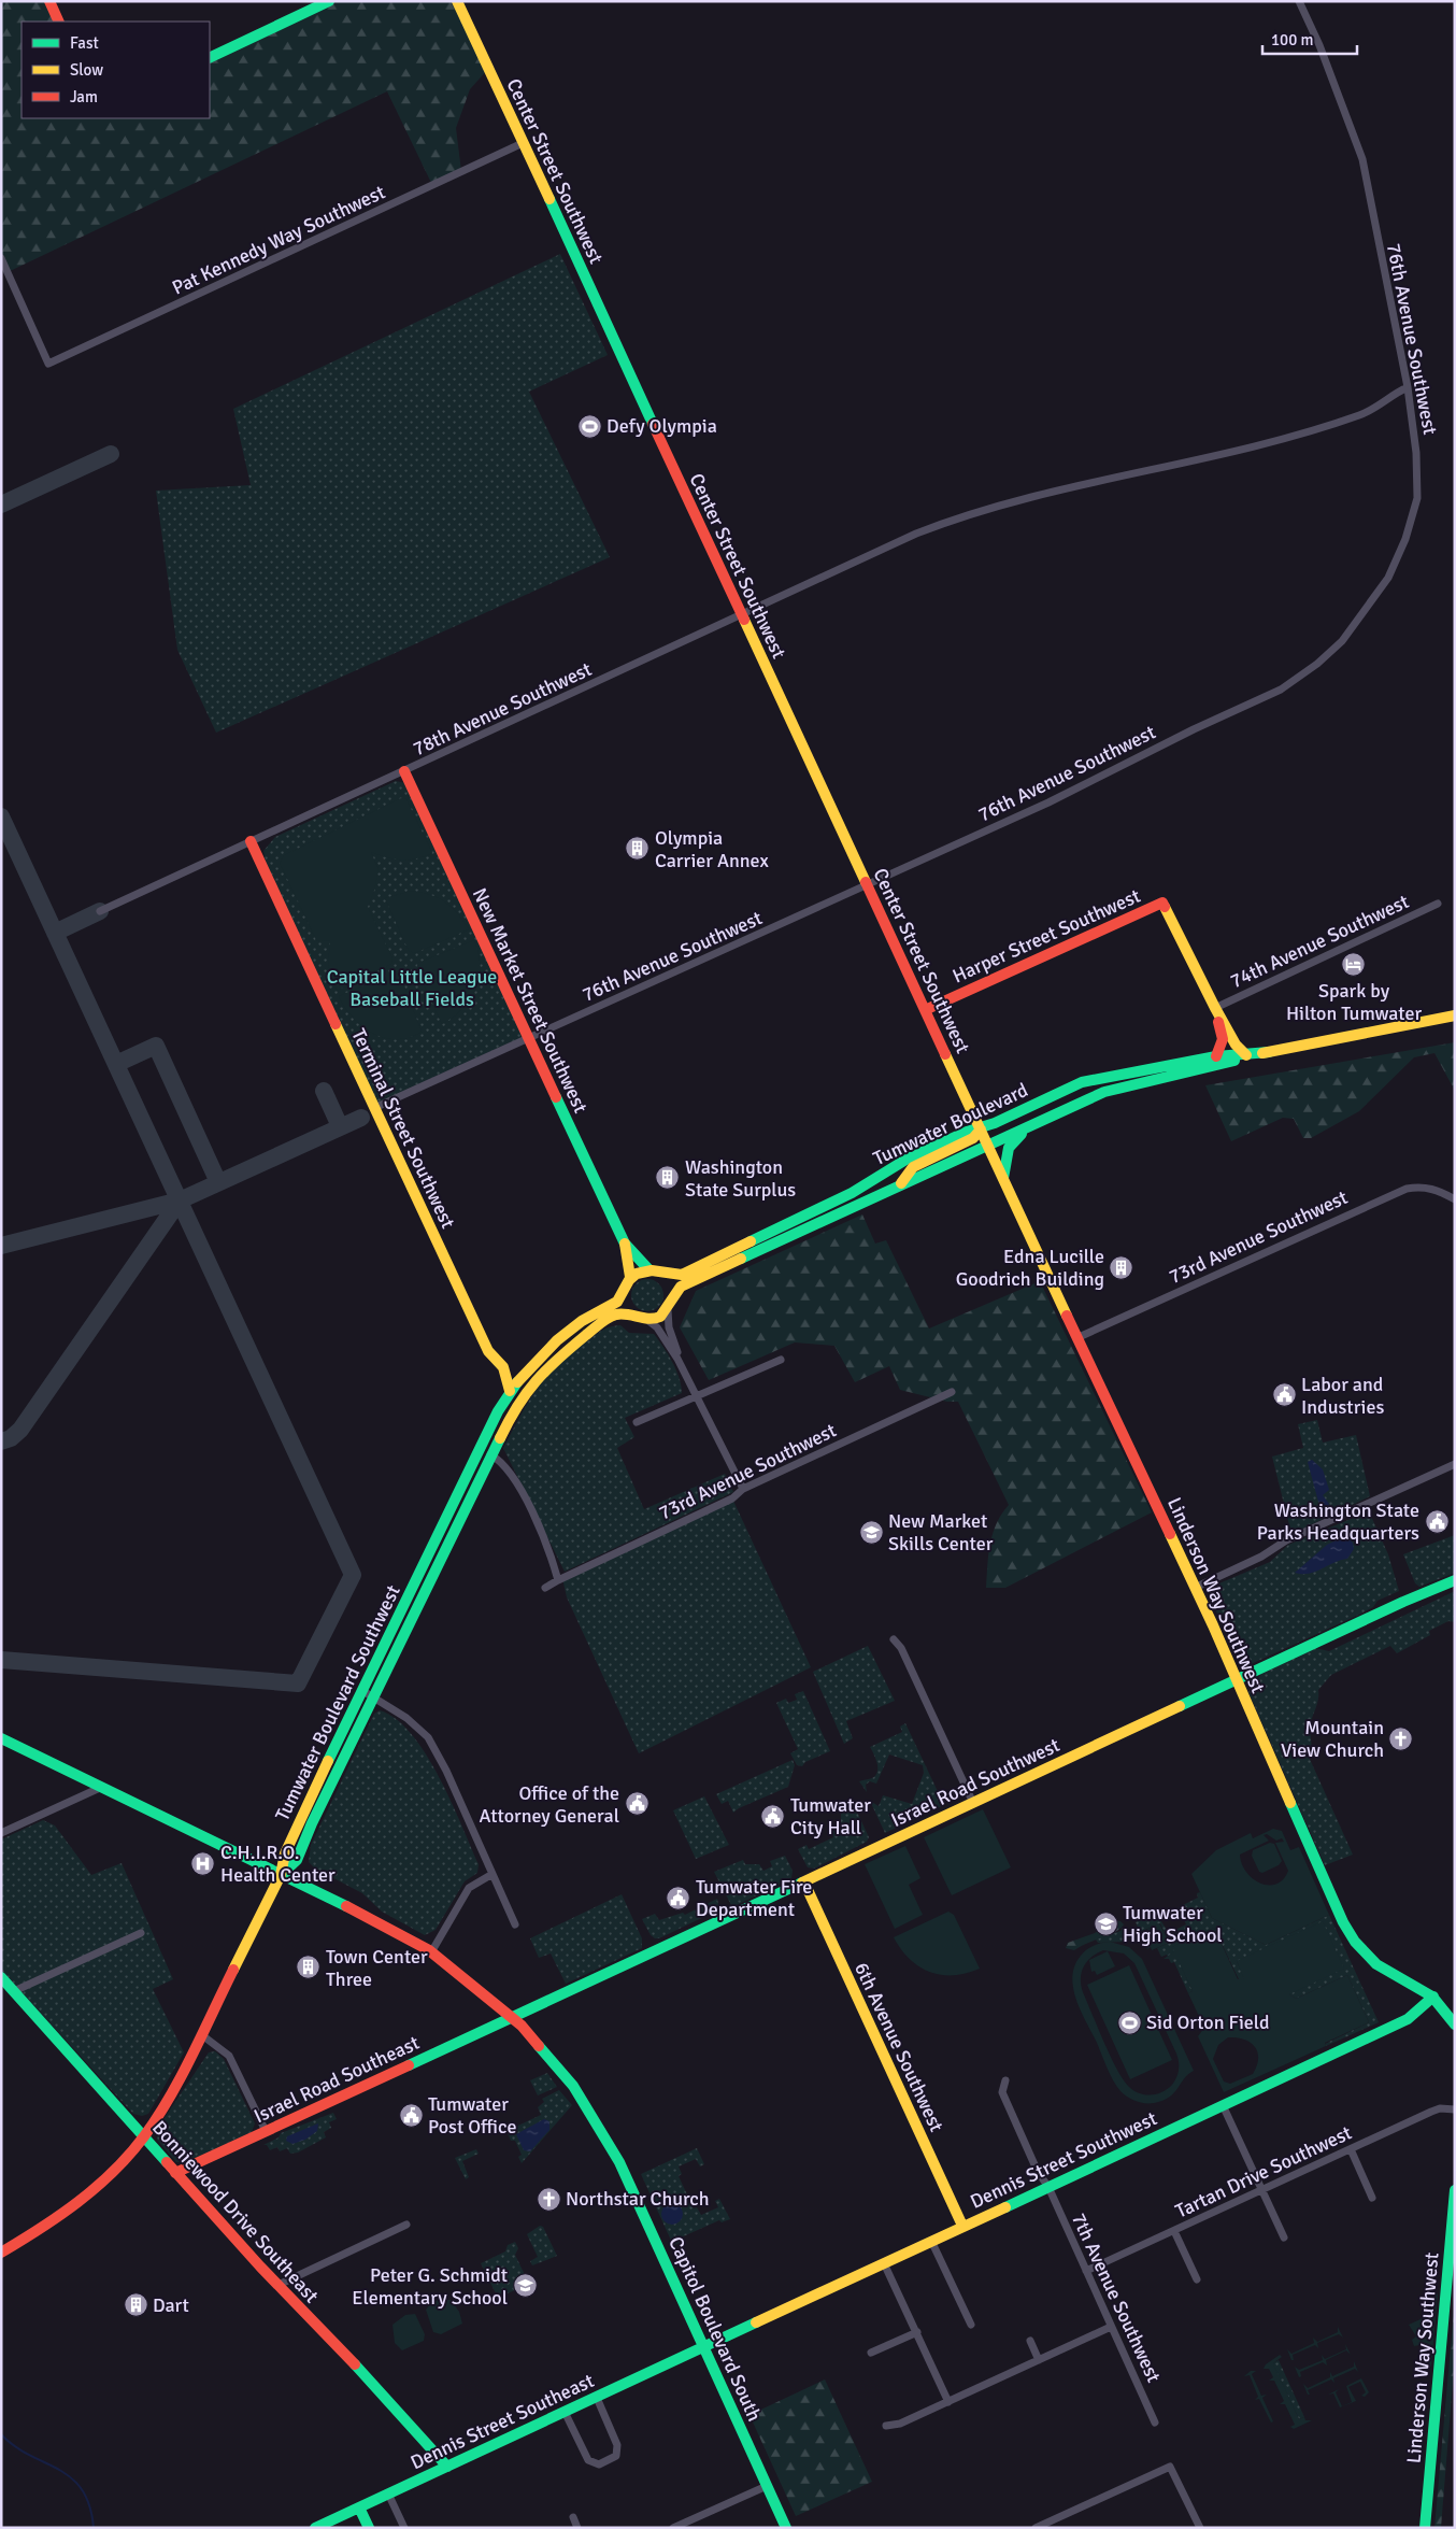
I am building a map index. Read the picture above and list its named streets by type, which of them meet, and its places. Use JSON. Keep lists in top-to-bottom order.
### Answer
{
  "streets": {
    "street": [
      "Center Street Southwest",
      "Pat Kennedy Way Southwest",
      "76th Avenue Southwest",
      "78th Avenue Southwest",
      "Harper Street Southwest",
      "74th Avenue Southwest",
      "New Market Street Southwest",
      "Tumwater Boulevard",
      "Terminal Street Southwest",
      "73rd Avenue Southwest",
      "Linderson Way Southwest",
      "Tumwater Boulevard Southwest",
      "Israel Road Southwest",
      "6th Avenue Southwest",
      "Israel Road Southeast",
      "Dennis Street Southwest",
      "Tartan Drive Southwest",
      "Bonniewood Drive Southeast",
      "7th Avenue Southwest",
      "Capitol Boulevard South",
      "Dennis Street Southeast"
    ]
  },
  "crossings": [
    ["Center Street Southwest", "Pat Kennedy Way Southwest"],
    ["Center Street Southwest", "76th Avenue Southwest"],
    ["Center Street Southwest", "78th Avenue Southwest"],
    ["Center Street Southwest", "Harper Street Southwest"],
    ["Center Street Southwest", "Tumwater Boulevard"],
    ["Center Street Southwest", "Linderson Way Southwest"],
    ["76th Avenue Southwest", "78th Avenue Southwest"],
    ["76th Avenue Southwest", "New Market Street Southwest"],
    ["76th Avenue Southwest", "Terminal Street Southwest"],
    ["78th Avenue Southwest", "New Market Street Southwest"],
    ["78th Avenue Southwest", "Terminal Street Southwest"],
    ["Harper Street Southwest", "74th Avenue Southwest"],
    ["Harper Street Southwest", "Tumwater Boulevard"],
    ["New Market Street Southwest", "Tumwater Boulevard"],
    ["New Market Street Southwest", "Tumwater Boulevard Southwest"],
    ["Tumwater Boulevard", "Linderson Way Southwest"],
    ["Tumwater Boulevard", "Tumwater Boulevard Southwest"],
    ["Terminal Street Southwest", "Tumwater Boulevard Southwest"],
    ["73rd Avenue Southwest", "Linderson Way Southwest"],
    ["Linderson Way Southwest", "Israel Road Southwest"],
    ["Linderson Way Southwest", "Dennis Street Southwest"],
    ["Tumwater Boulevard Southwest", "Capitol Boulevard South"],
    ["Israel Road Southwest", "6th Avenue Southwest"],
    ["Israel Road Southwest", "Israel Road Southeast"],
    ["Israel Road Southwest", "Capitol Boulevard South"],
    ["6th Avenue Southwest", "Dennis Street Southwest"],
    ["Israel Road Southeast", "Bonniewood Drive Southeast"],
    ["Israel Road Southeast", "Capitol Boulevard South"],
    ["Dennis Street Southwest", "7th Avenue Southwest"],
    ["Dennis Street Southwest", "Capitol Boulevard South"],
    ["Dennis Street Southwest", "Dennis Street Southeast"],
    ["Tartan Drive Southwest", "7th Avenue Southwest"],
    ["Bonniewood Drive Southeast", "Dennis Street Southeast"],
    ["Capitol Boulevard South", "Dennis Street Southeast"]
  ],
  "parks": ["Capital Little League Baseball Fields"],
  "places": {
    "sports": ["Defy Olympia", "Sid Orton Field"],
    "building": [
      "Olympia Carrier Annex",
      "Washington State Surplus",
      "Edna Lucille Goodrich Building",
      "Town Center Three",
      "Dart"
    ],
    "hotel": ["Spark by Hilton Tumwater"],
    "public building": [
      "Labor and Industries",
      "Washington State Parks Headquarters",
      "Office of the Attorney General",
      "Tumwater City Hall",
      "Tumwater Fire Department",
      "Tumwater Post Office"
    ],
    "school or university": ["New Market Skills Center", "Tumwater High School", "Peter G. Schmidt Elementary School"],
    "church": ["Mountain View Church", "Northstar Church"],
    "hospital": ["C.H.I.R.O. Health Center"]
  },
  "legend": ["Fast", "Slow", "Jam"],
  "scale_bar": "100 m"
}
